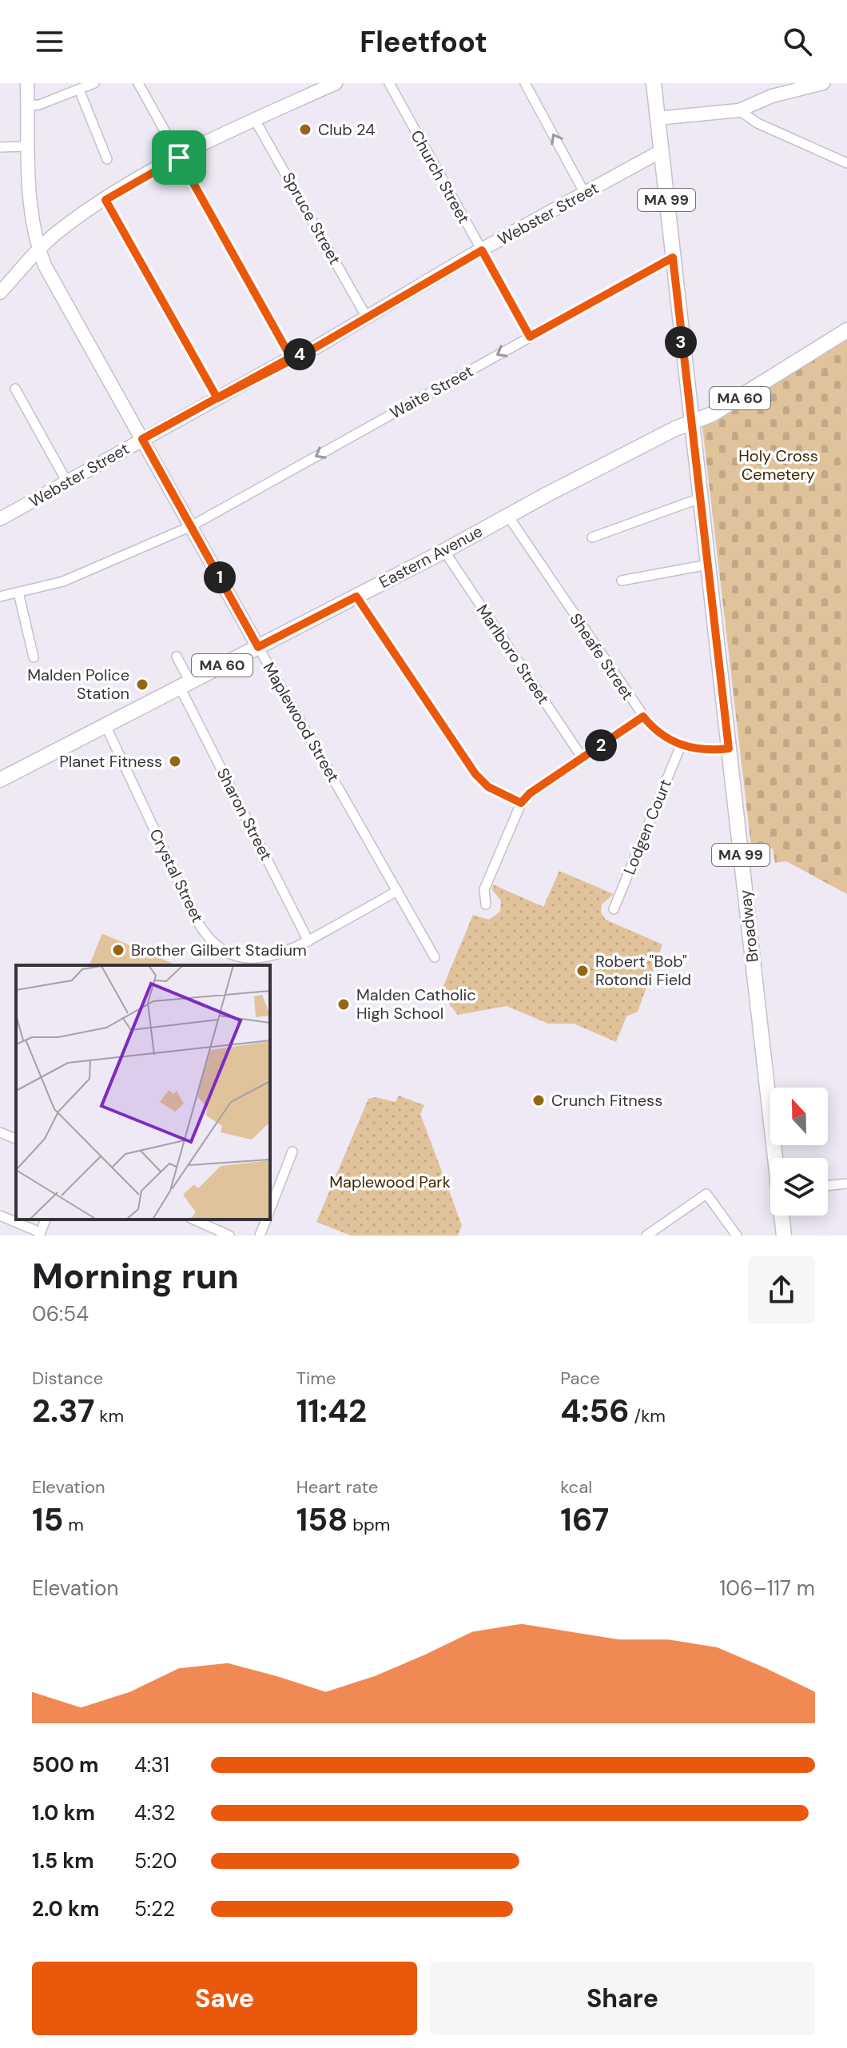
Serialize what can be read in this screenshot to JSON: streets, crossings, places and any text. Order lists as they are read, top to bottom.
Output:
{
  "streets": {
    "main road": [
      "MA 99",
      "Webster Street",
      "MA 60",
      "Eastern Avenue",
      "Maplewood Street",
      "Broadway"
    ],
    "street": [
      "Church Street",
      "Spruce Street",
      "Waite Street",
      "Marlboro Street",
      "Sheafe Street",
      "Sharon Street",
      "Lodgen Court",
      "Crystal Street"
    ]
  },
  "crossings": [
    ["Church Street", "Webster Street"],
    ["Church Street", "Waite Street"],
    ["Webster Street", "Spruce Street"],
    ["Webster Street", "Maplewood Street"],
    ["Webster Street", "Broadway"],
    ["Waite Street", "Maplewood Street"],
    ["Waite Street", "Broadway"],
    ["Eastern Avenue", "Marlboro Street"],
    ["Eastern Avenue", "Sheafe Street"],
    ["Eastern Avenue", "Maplewood Street"],
    ["Eastern Avenue", "Sharon Street"],
    ["Eastern Avenue", "Crystal Street"],
    ["Eastern Avenue", "Broadway"],
    ["Sheafe Street", "Lodgen Court"],
    ["Sheafe Street", "Broadway"],
    ["Maplewood Street", "Crystal Street"],
    ["Sharon Street", "Crystal Street"]
  ],
  "one_way": ["Waite Street"],
  "parks": ["Holy Cross Cemetery", "Maplewood Park"],
  "places": [
    "Club 24",
    "Malden Police Station",
    "Planet Fitness",
    "Brother Gilbert Stadium",
    "Robert \"Bob\" Rotondi Field",
    "Malden Catholic High School",
    "Crunch Fitness"
  ],
  "north": "top",
  "page": {
    "header": "Fleetfoot",
    "pins": [
      "3",
      "4",
      "1",
      "2"
    ],
    "heading": ["Morning run", "06:54"],
    "stats": [
      ["Distance", "2.37 km"],
      ["Time", "11:42"],
      ["Pace", "4:56 /km"],
      ["Elevation", "15 m"],
      ["Heart rate", "158 bpm"],
      ["kcal", "167"]
    ],
    "chart": ["Elevation", "106–117 m"],
    "list": [
      {
        "name": "500 m",
        "note": "4:31"
      },
      {
        "name": "1.0 km",
        "note": "4:32"
      },
      {
        "name": "1.5 km",
        "note": "5:20"
      },
      {
        "name": "2.0 km",
        "note": "5:22"
      }
    ],
    "buttons": ["Save", "Share"]
  }
}
